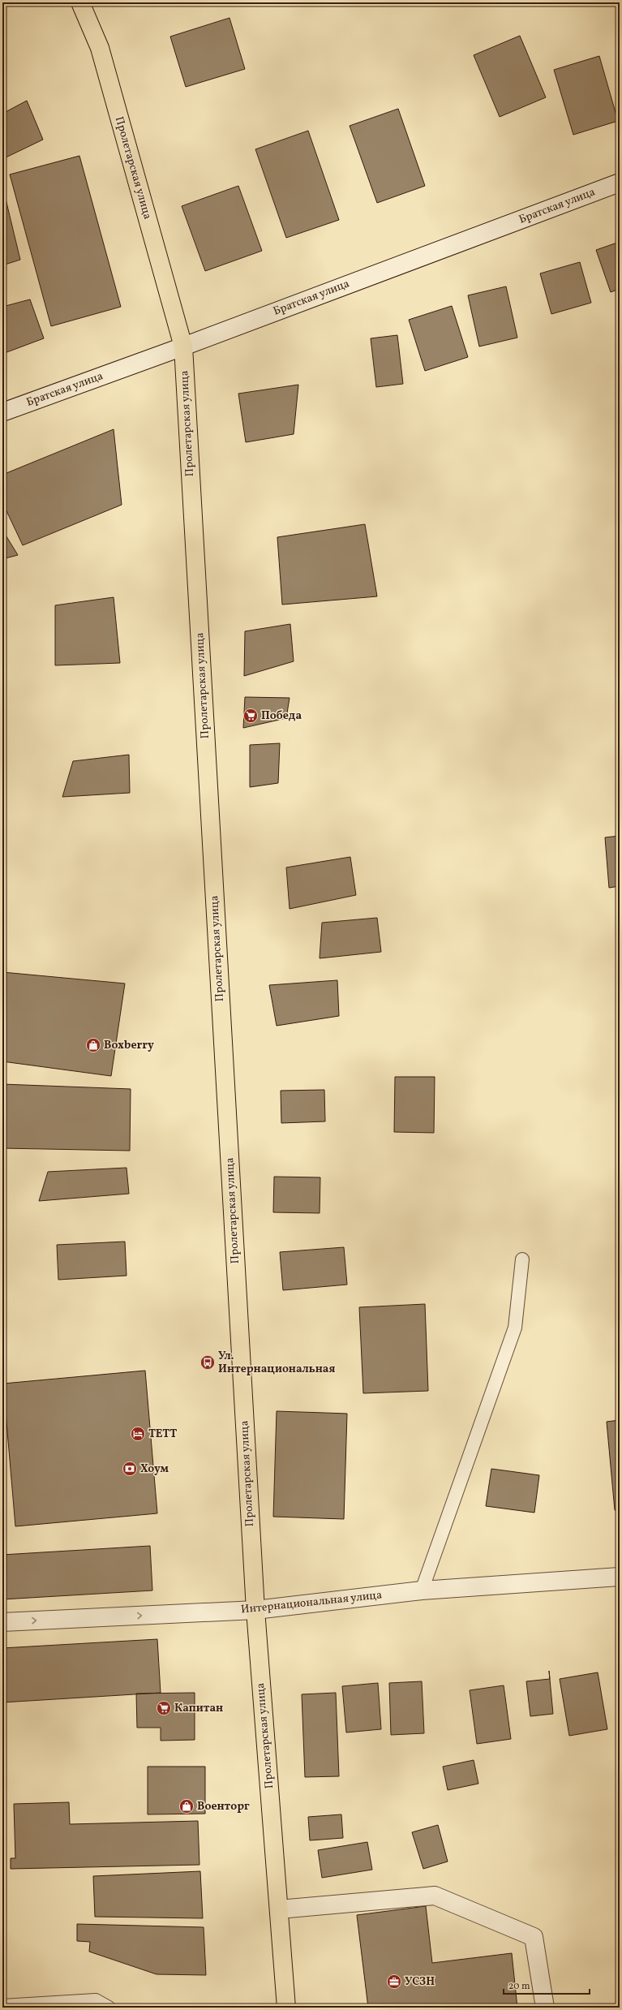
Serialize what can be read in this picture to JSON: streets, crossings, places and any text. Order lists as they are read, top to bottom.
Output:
{
  "streets": {
    "main road": ["Пролетарская улица"],
    "street": ["Братская улица", "Интернациональная улица"]
  },
  "crossings": [
    ["Пролетарская улица", "Братская улица"],
    ["Пролетарская улица", "Интернациональная улица"]
  ],
  "one_way": ["Интернациональная улица"],
  "places": {
    "supermarket": ["Победа", "Капитан"],
    "shop": ["Boxberry", "Военторг"],
    "bus stop": ["Ул. Интернациональная"],
    "hotel": ["ТЕТТ"],
    "bank": ["Хоум"],
    "office": ["УСЗН"]
  },
  "scale_bar": "20 m"
}
